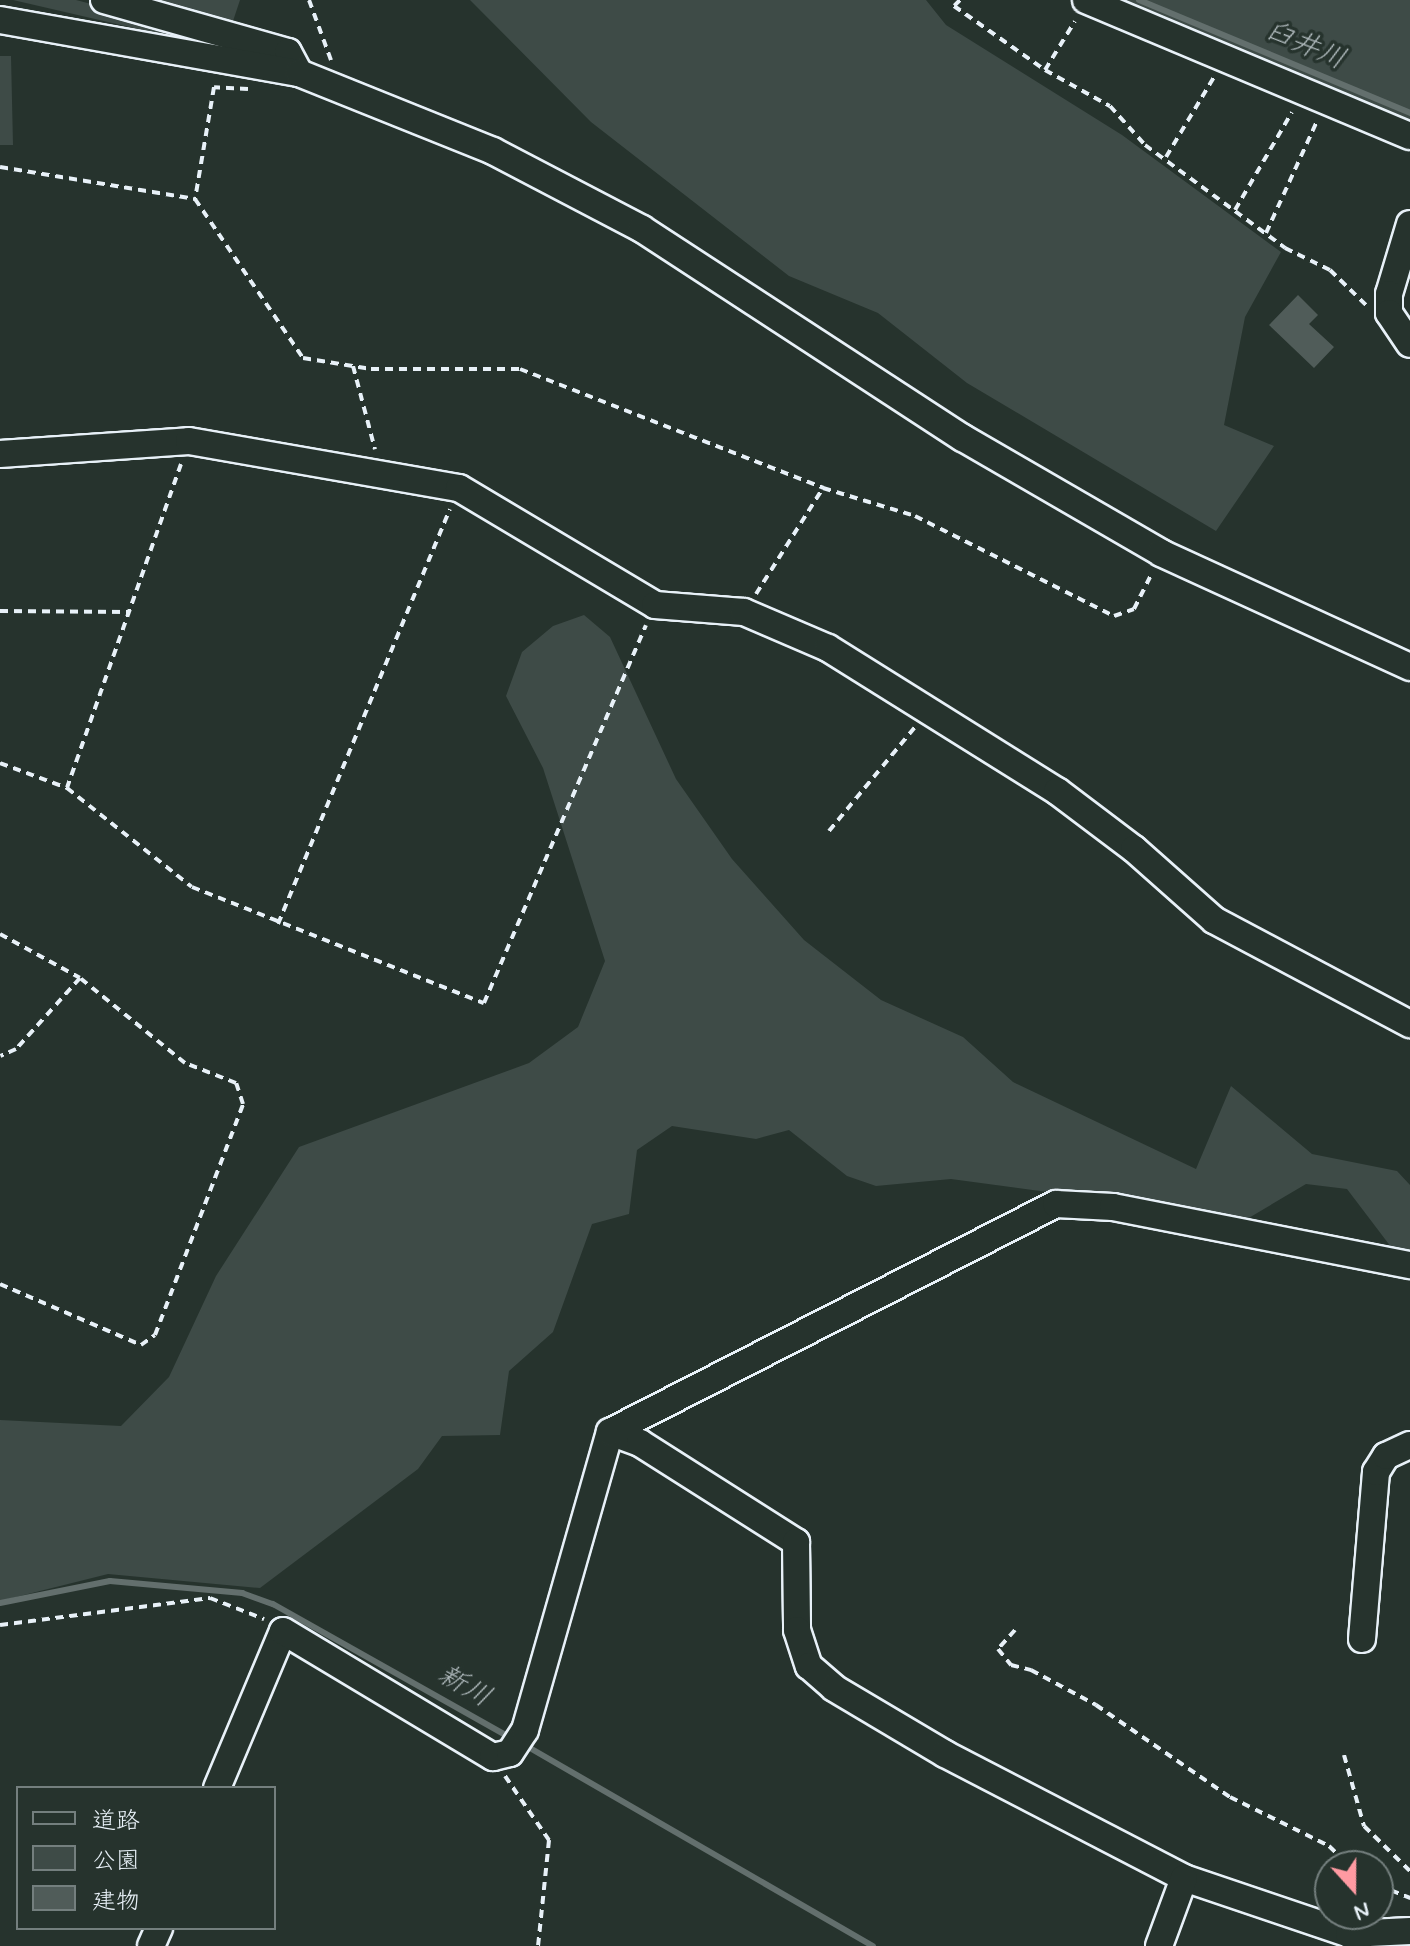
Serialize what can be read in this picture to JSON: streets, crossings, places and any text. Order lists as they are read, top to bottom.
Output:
{
  "water": ["臼井川", "新川"],
  "legend": ["道路", "公園", "建物"],
  "north": "bottom"
}
